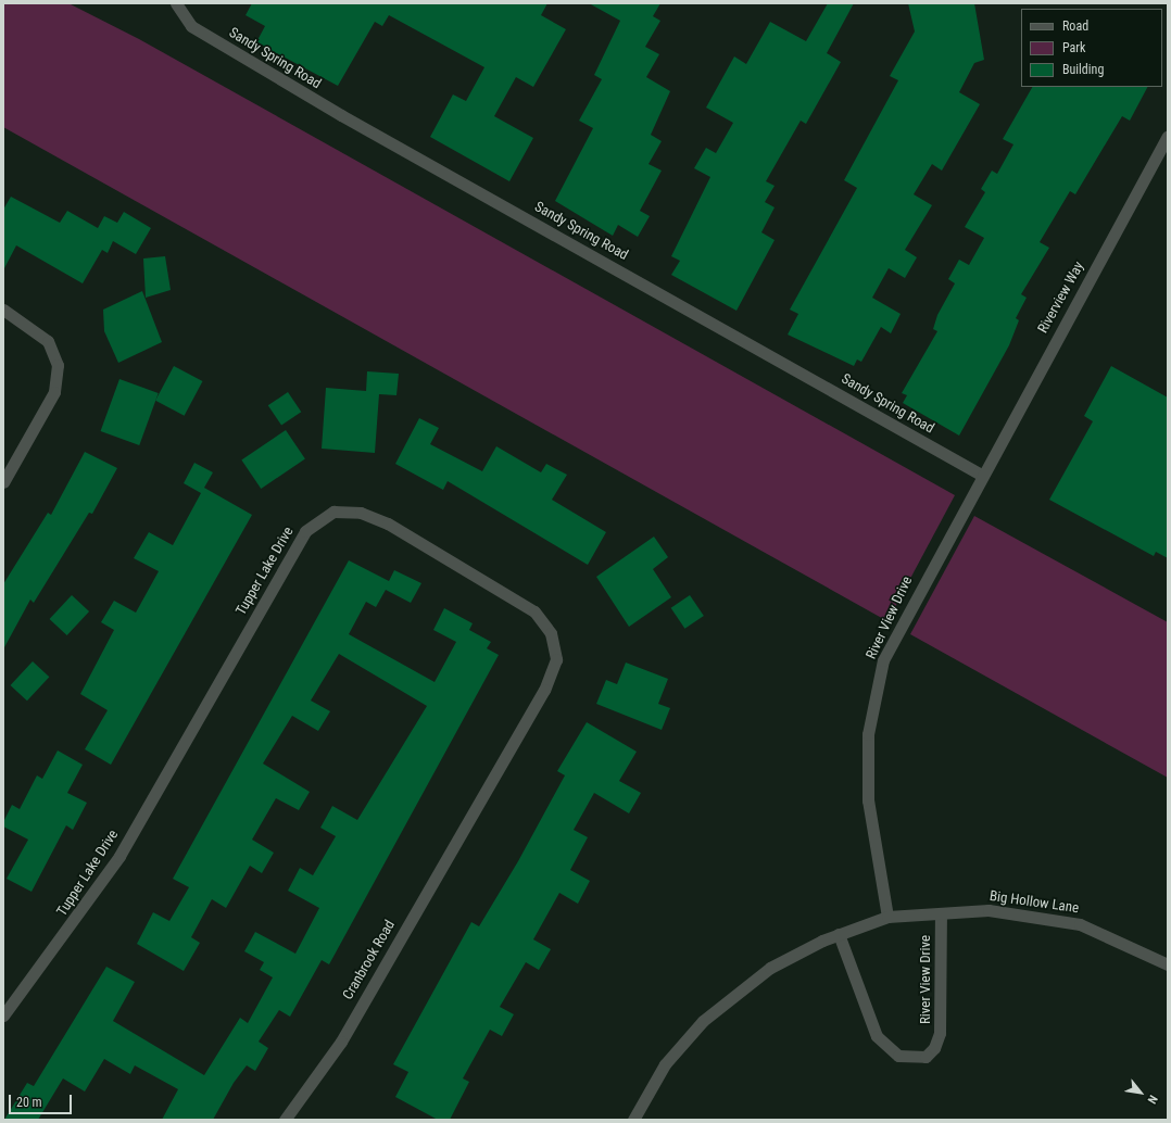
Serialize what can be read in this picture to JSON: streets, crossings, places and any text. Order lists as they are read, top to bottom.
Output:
{
  "streets": {
    "street": [
      "Sandy Spring Road",
      "Riverview Way",
      "Tupper Lake Drive",
      "River View Drive",
      "Big Hollow Lane",
      "Cranbrook Road"
    ]
  },
  "crossings": [
    ["Sandy Spring Road", "Riverview Way"],
    ["Sandy Spring Road", "River View Drive"],
    ["Riverview Way", "River View Drive"],
    ["Tupper Lake Drive", "Cranbrook Road"],
    ["River View Drive", "Big Hollow Lane"]
  ],
  "legend": ["Road", "Park", "Building"],
  "scale_bar": "20 m",
  "north": "bottom right"
}
